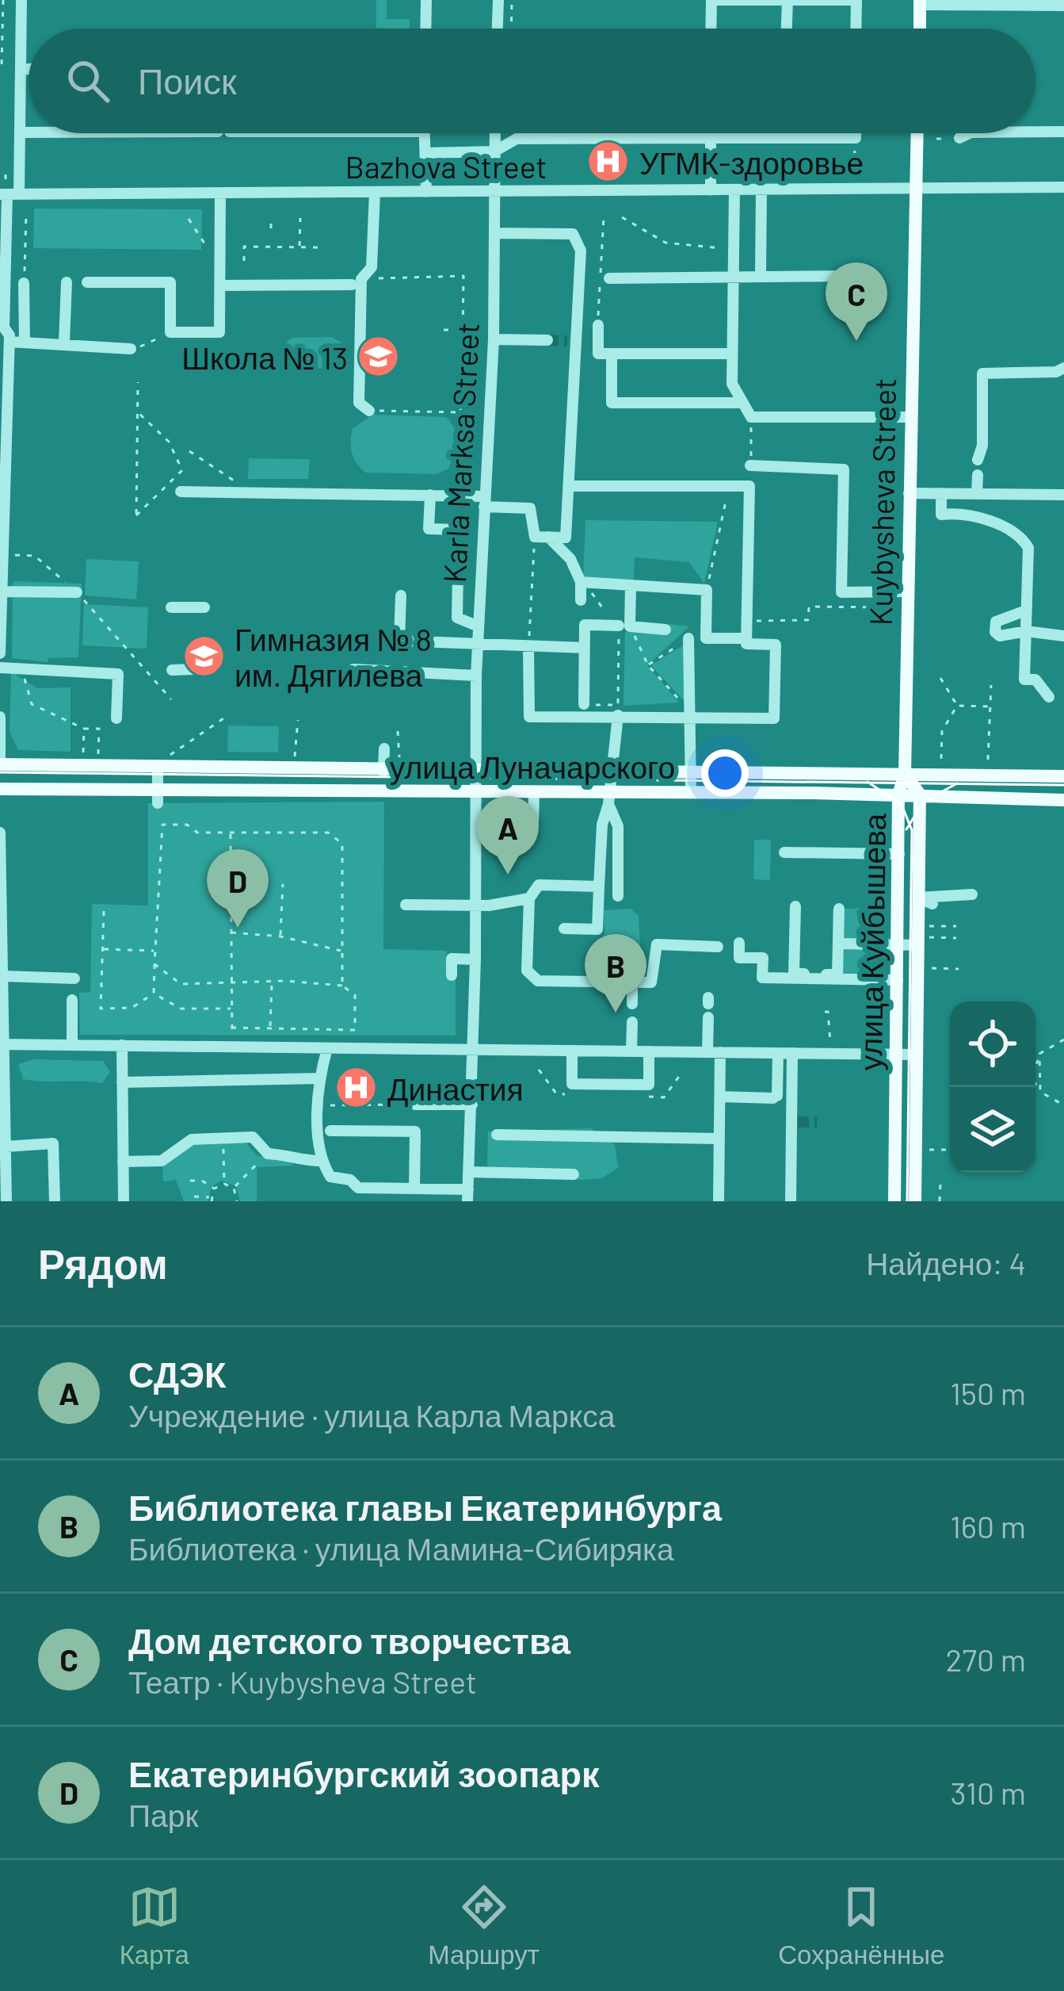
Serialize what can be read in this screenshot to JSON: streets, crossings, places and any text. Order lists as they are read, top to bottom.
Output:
{
  "streets": {
    "main road": ["Kuybysheva Street", "улица Луначарского", "улица Куйбышева"],
    "street": ["Bazhova Street", "Karla Marksa Street"]
  },
  "crossings": [
    ["Bazhova Street", "Karla Marksa Street"],
    ["Bazhova Street", "Kuybysheva Street"],
    ["Karla Marksa Street", "улица Луначарского"],
    ["Kuybysheva Street", "улица Луначарского"],
    ["Kuybysheva Street", "улица Куйбышева"],
    ["улица Луначарского", "улица Куйбышева"]
  ],
  "places": {
    "hospital": ["УГМК-здоровье", "Династия"],
    "school or university": ["Школа № 13", "Гимназия № 8 им. Дягилева"]
  },
  "page": {
    "search": "Поиск",
    "pins": [
      "C",
      "A",
      "D",
      "B"
    ],
    "heading": ["Рядом", "Найдено: 4"],
    "list": [
      {
        "mark": "A",
        "name": "СДЭК",
        "note": "Учреждение · улица Карла Маркса",
        "value": "150 m"
      },
      {
        "mark": "B",
        "name": "Библиотека главы Екатеринбурга",
        "note": "Библиотека · улица Мамина-Сибиряка",
        "value": "160 m"
      },
      {
        "mark": "C",
        "name": "Дом детского творчества",
        "note": "Театр · Kuybysheva Street",
        "value": "270 m"
      },
      {
        "mark": "D",
        "name": "Екатеринбургский зоопарк",
        "note": "Парк",
        "value": "310 m"
      }
    ],
    "nav": ["Карта", "Маршрут", "Сохранённые"]
  }
}
